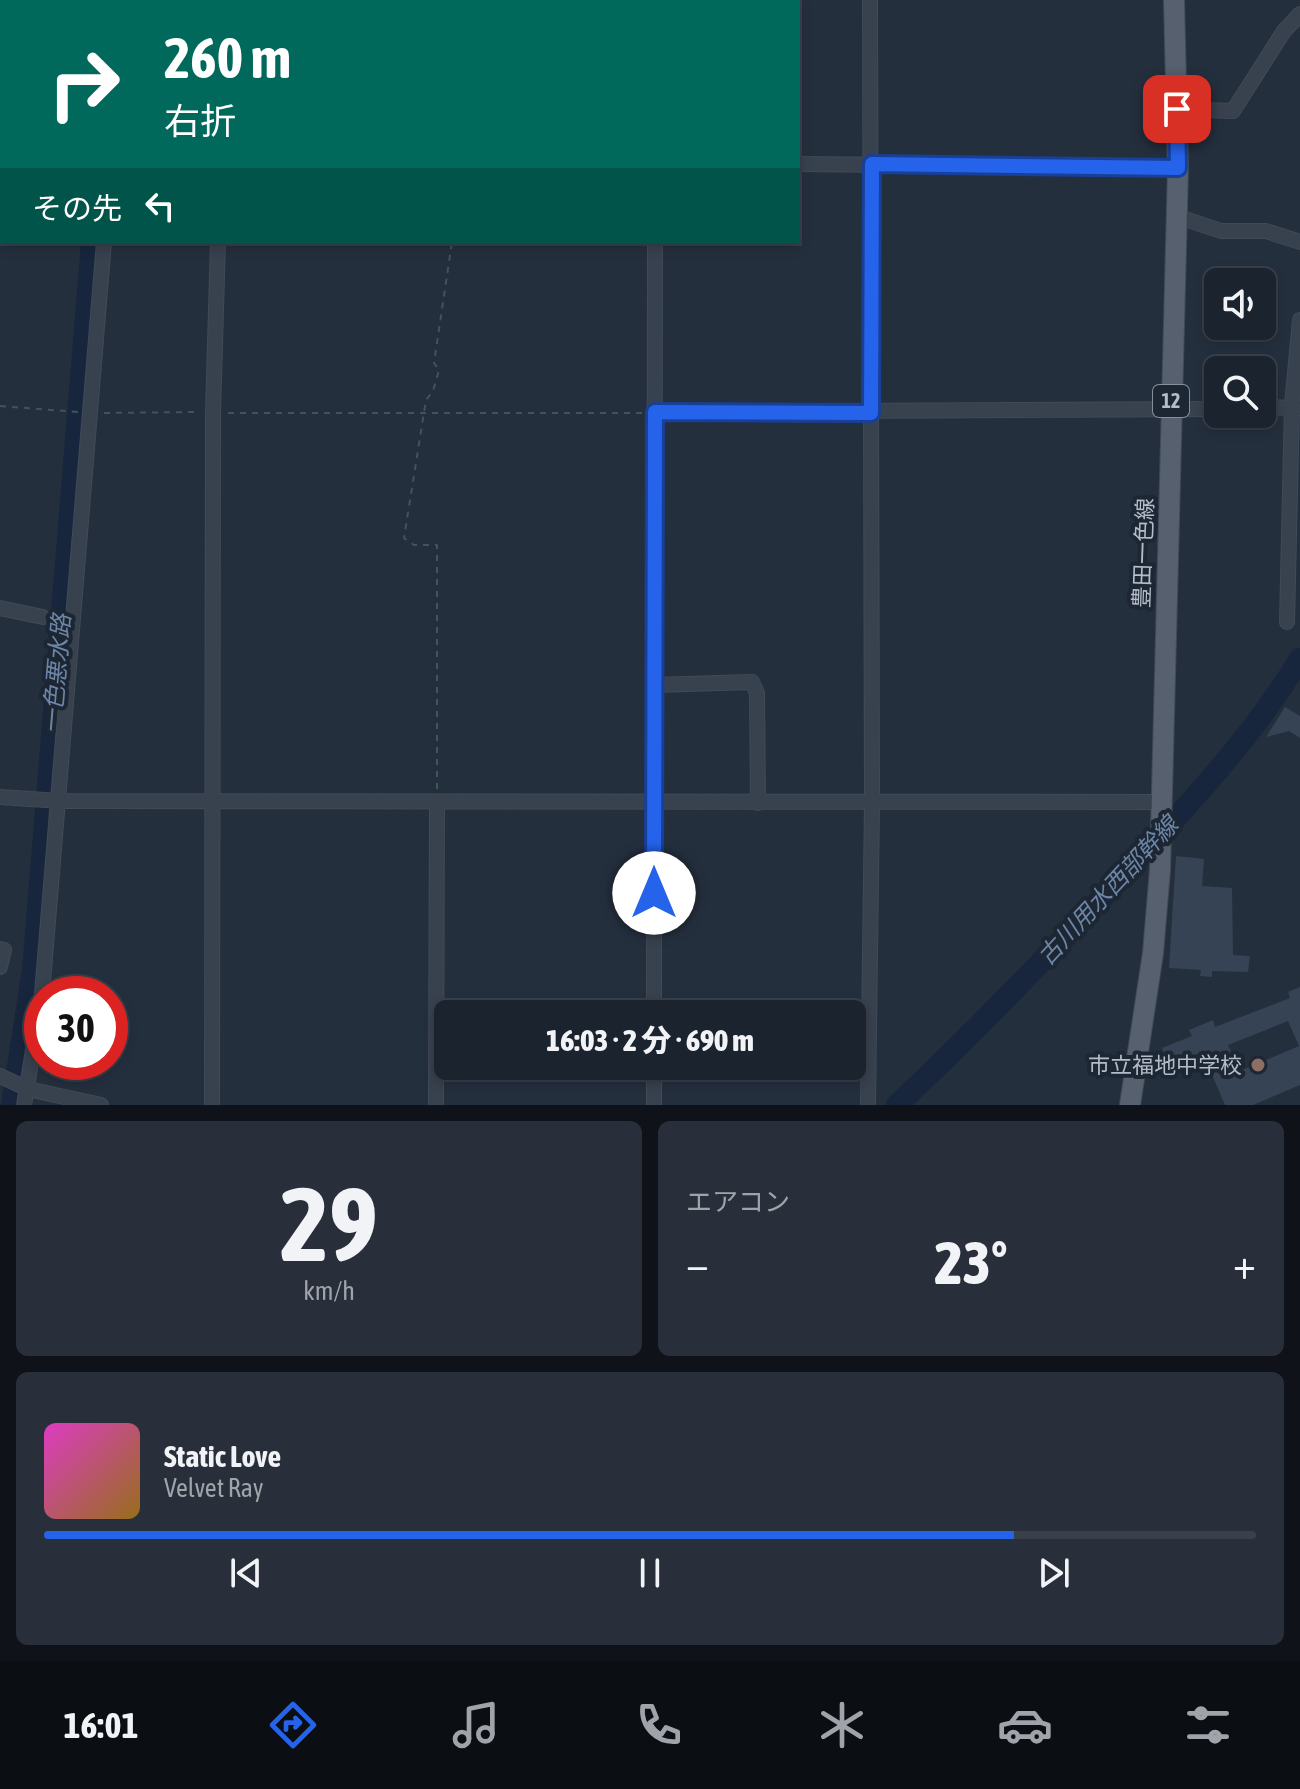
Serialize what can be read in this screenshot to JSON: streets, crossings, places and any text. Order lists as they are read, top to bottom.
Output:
{
  "streets": {
    "main road": ["12", "豊田一色線"]
  },
  "water": ["一色悪水路", "古川用水西部幹線"],
  "places": ["市立福地中学校"],
  "page": {
    "turn": ["260 m", "右折"],
    "then": "その先",
    "limit": "30",
    "trip": "16:03 · 2 分 · 690 m",
    "tile": [
      ["29", "km/h"],
      "エアコン"
    ],
    "heat": ["−", "23°", "+"],
    "song": ["Static Love", "Velvet Ray"],
    "tabs": "16:01"
  }
}
